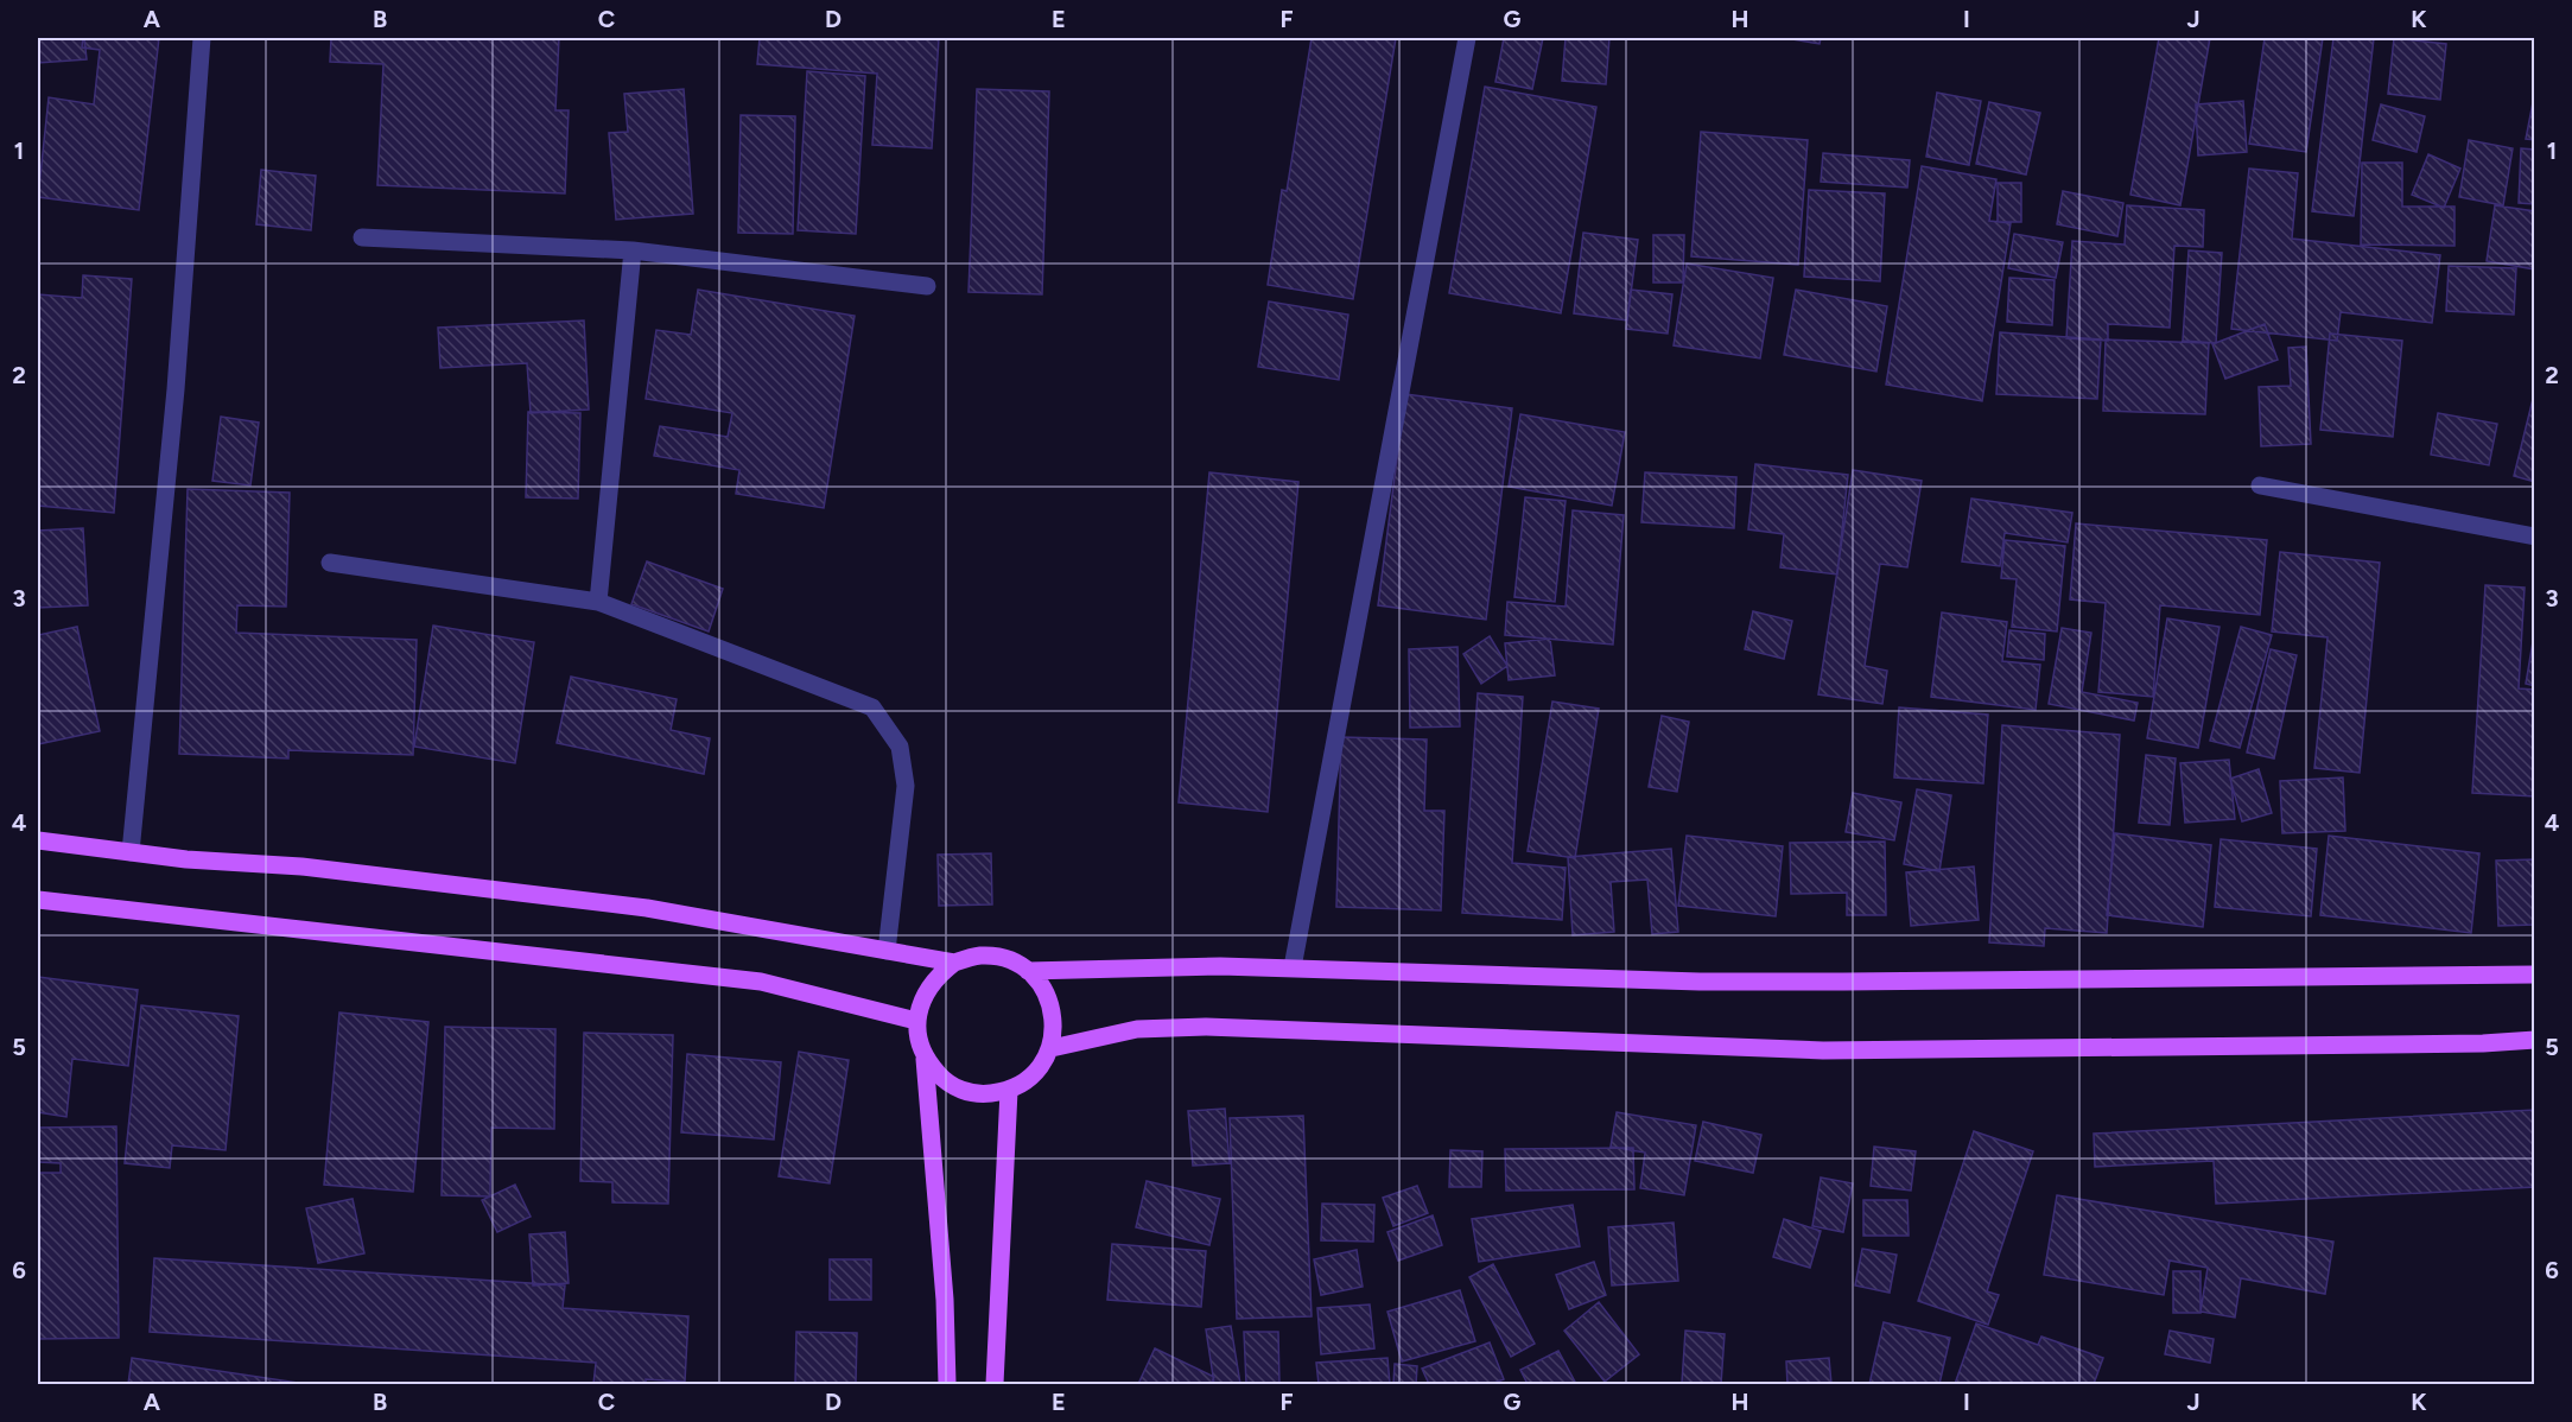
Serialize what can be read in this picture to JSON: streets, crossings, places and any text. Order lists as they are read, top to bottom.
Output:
{
  "grid": {
    "columns": [
      "A",
      "B",
      "C",
      "D",
      "E",
      "F",
      "G",
      "H",
      "I",
      "J",
      "K"
    ],
    "rows": [
      "1",
      "2",
      "3",
      "4",
      "5",
      "6"
    ]
  }
}
